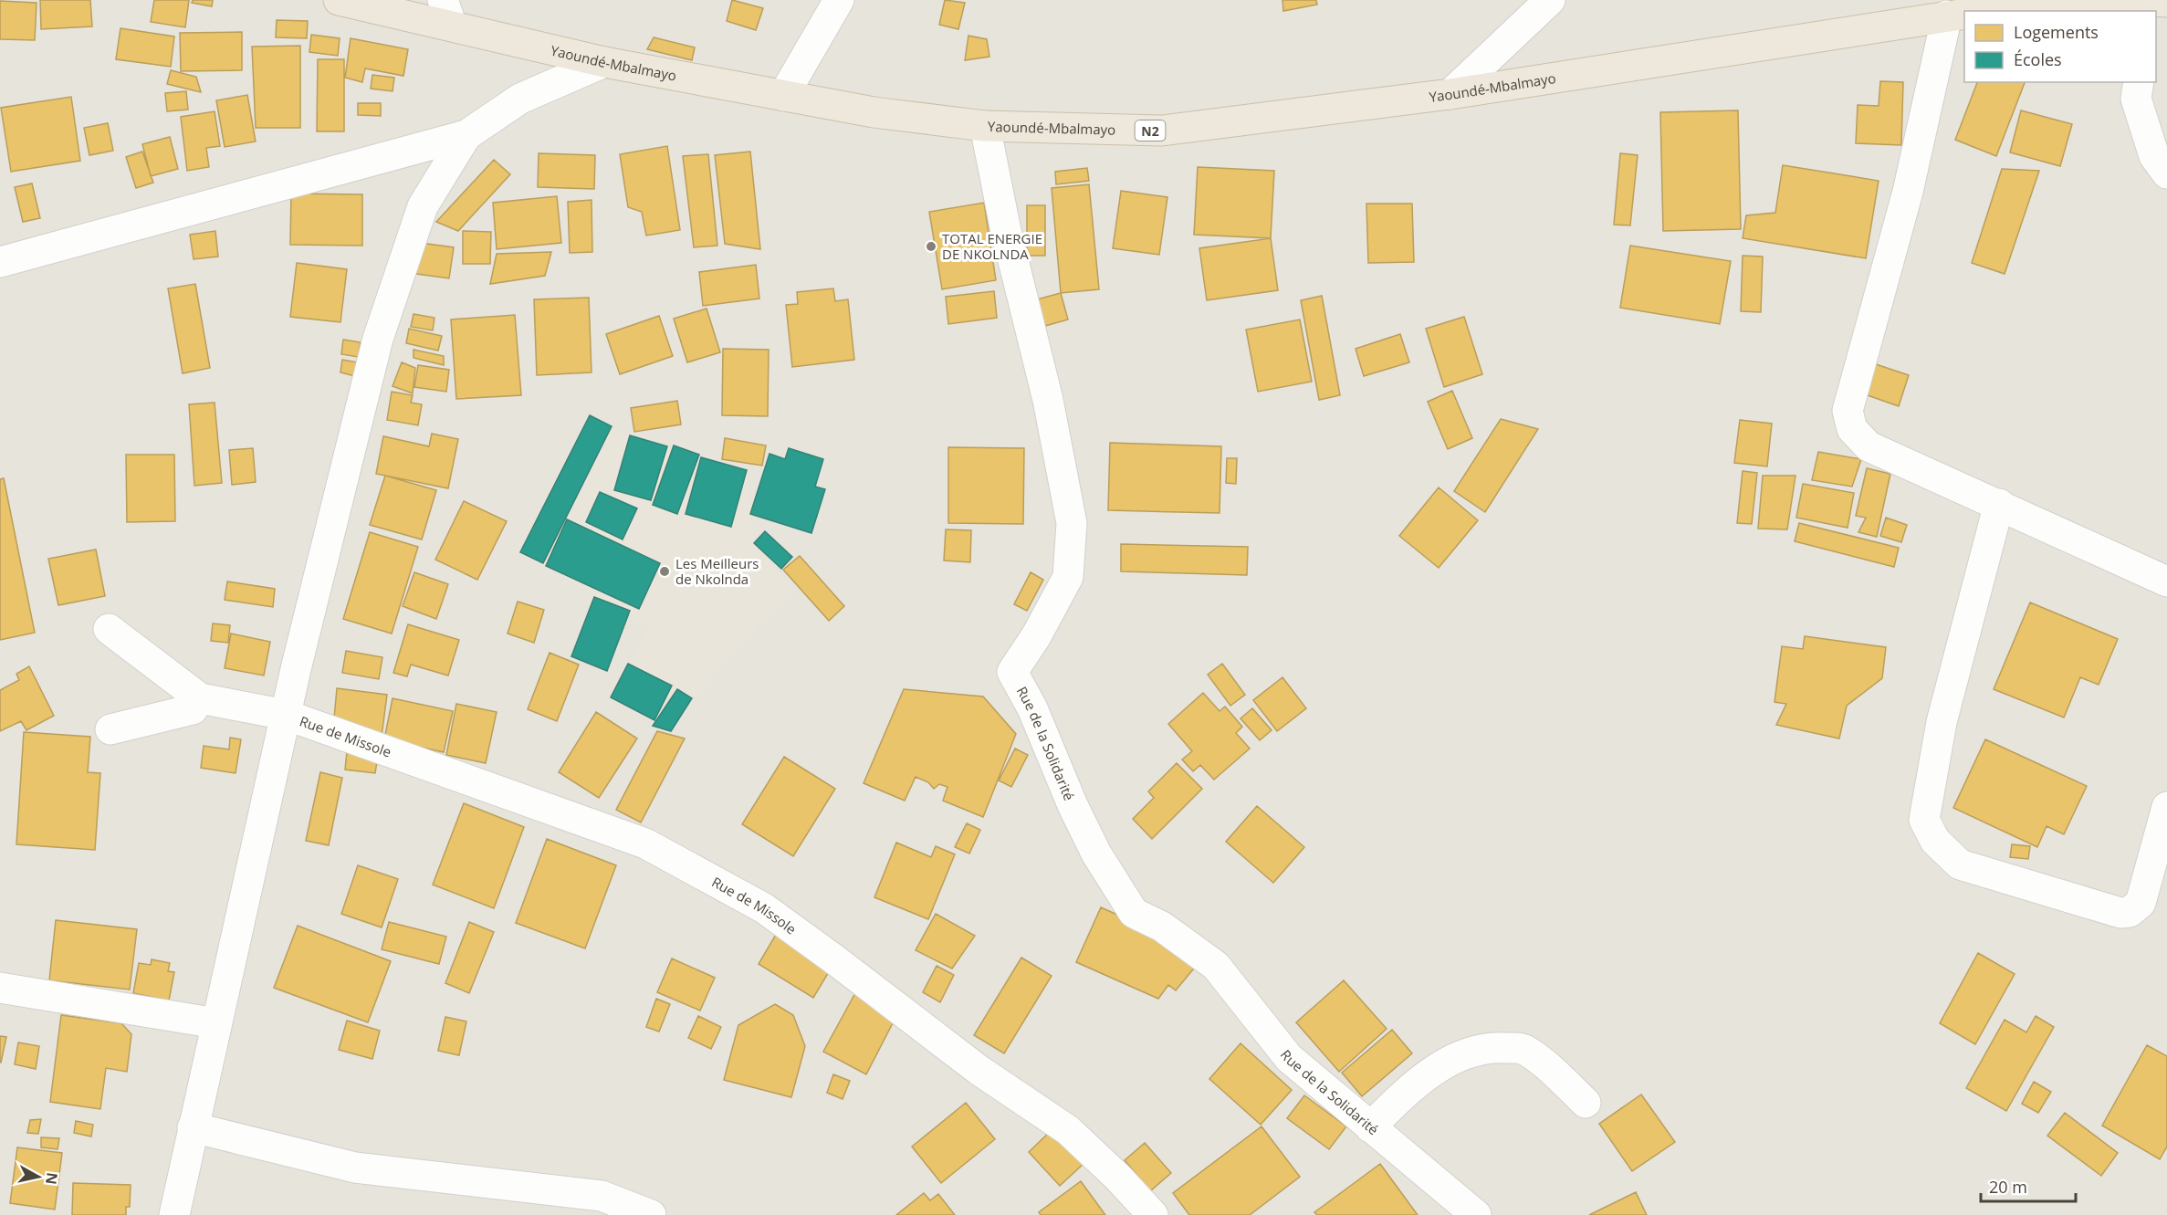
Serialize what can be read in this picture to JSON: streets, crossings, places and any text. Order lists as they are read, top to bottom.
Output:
{
  "streets": {
    "highway": ["Yaoundé-Mbalmayo", "N2"],
    "street": ["Rue de Missole", "Rue de la Solidarité"]
  },
  "crossings": [
    ["Yaoundé-Mbalmayo", "Rue de la Solidarité"]
  ],
  "places": ["TOTAL ENERGIE DE NKOLNDA", "Les Meilleurs de Nkolnda"],
  "legend": ["Logements", "Écoles"],
  "scale_bar": "20 m",
  "north": "right"
}
